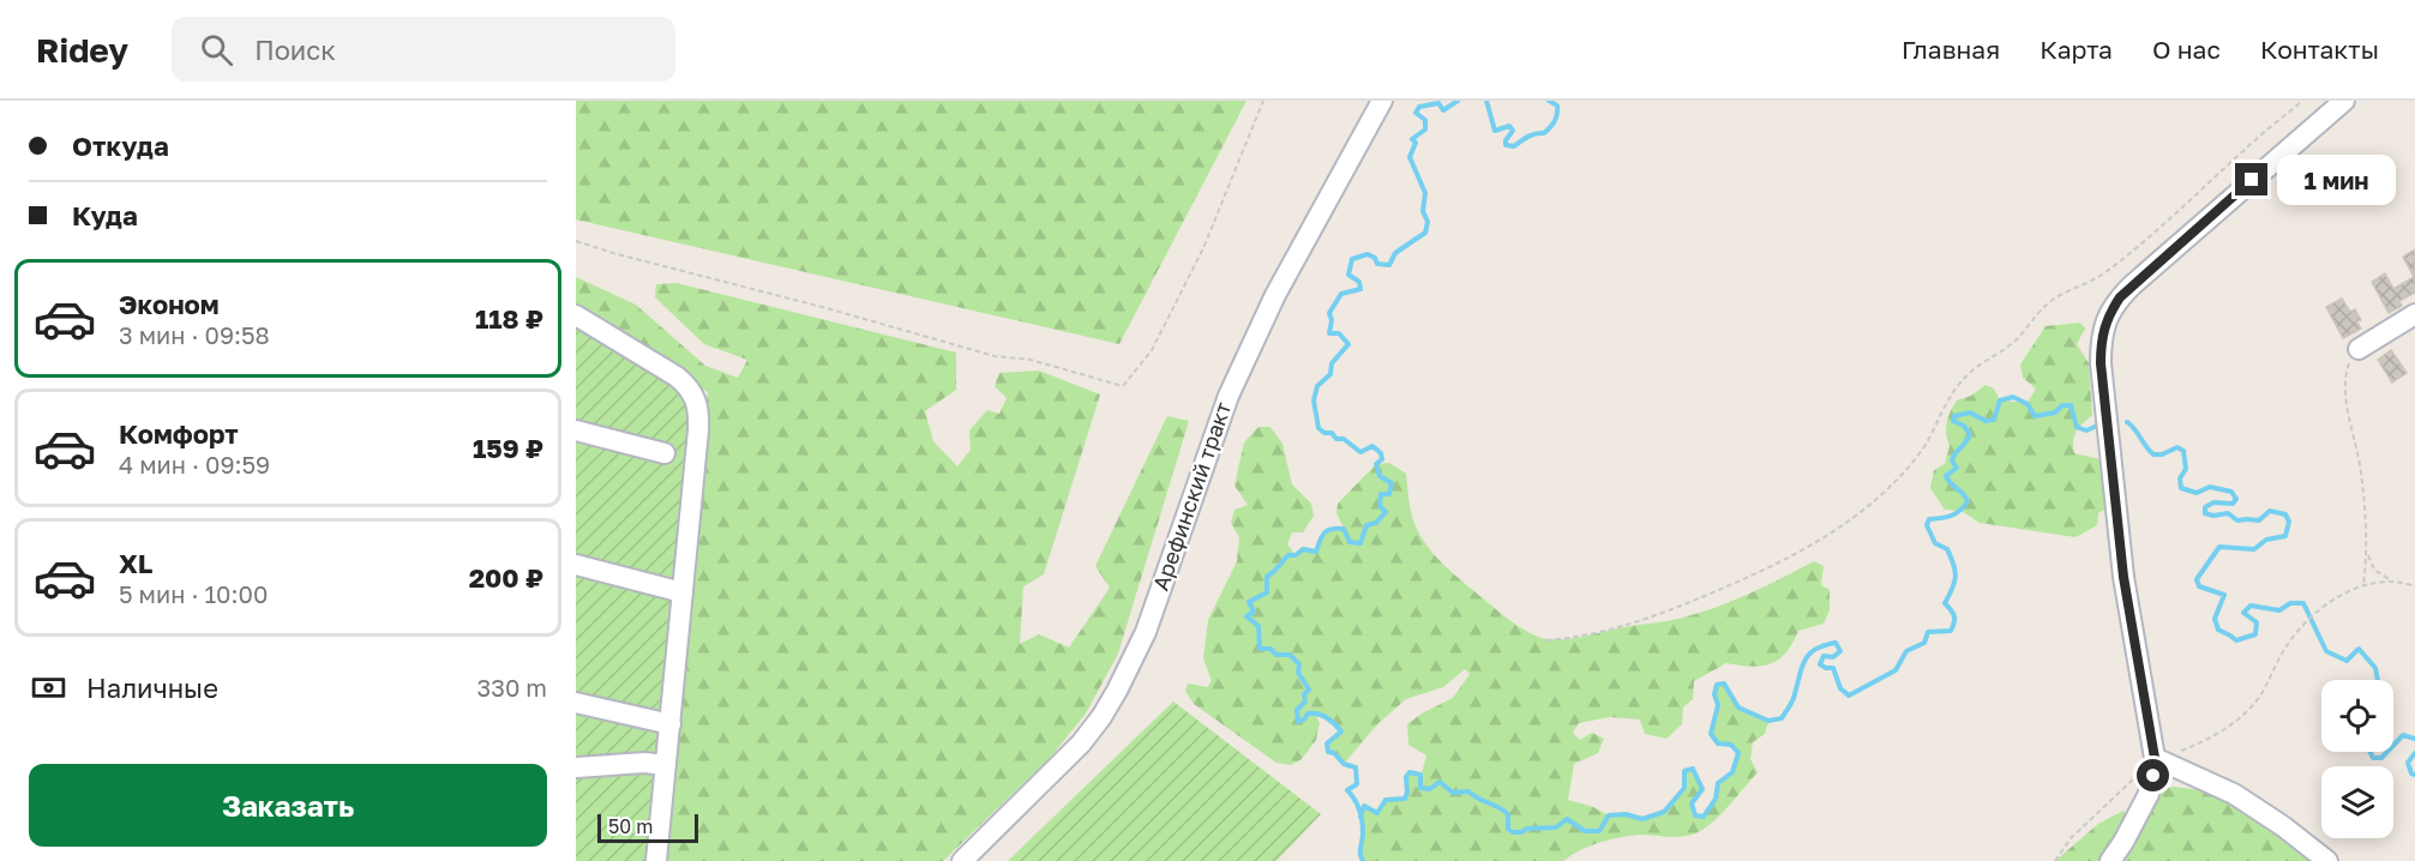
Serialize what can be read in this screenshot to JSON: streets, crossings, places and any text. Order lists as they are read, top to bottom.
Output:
{
  "streets": {
    "street": ["Арефинский тракт"]
  },
  "scale_bar": "50 m",
  "page": {
    "header": "Ridey",
    "search": "Поиск",
    "nav": [
      "Главная",
      "Карта",
      "О нас",
      "Контакты"
    ],
    "banner": ["Откуда", "Куда"],
    "bubble": "1 мин",
    "list": [
      {
        "name": "Эконом",
        "note": "3 мин · 09:58",
        "value": "118 ₽"
      },
      {
        "name": "Комфорт",
        "note": "4 мин · 09:59",
        "value": "159 ₽"
      },
      {
        "name": "XL",
        "note": "5 мин · 10:00",
        "value": "200 ₽"
      }
    ],
    "pay": ["Наличные", "330 m"],
    "buttons": "Заказать",
    "scale": "50 m"
  }
}
